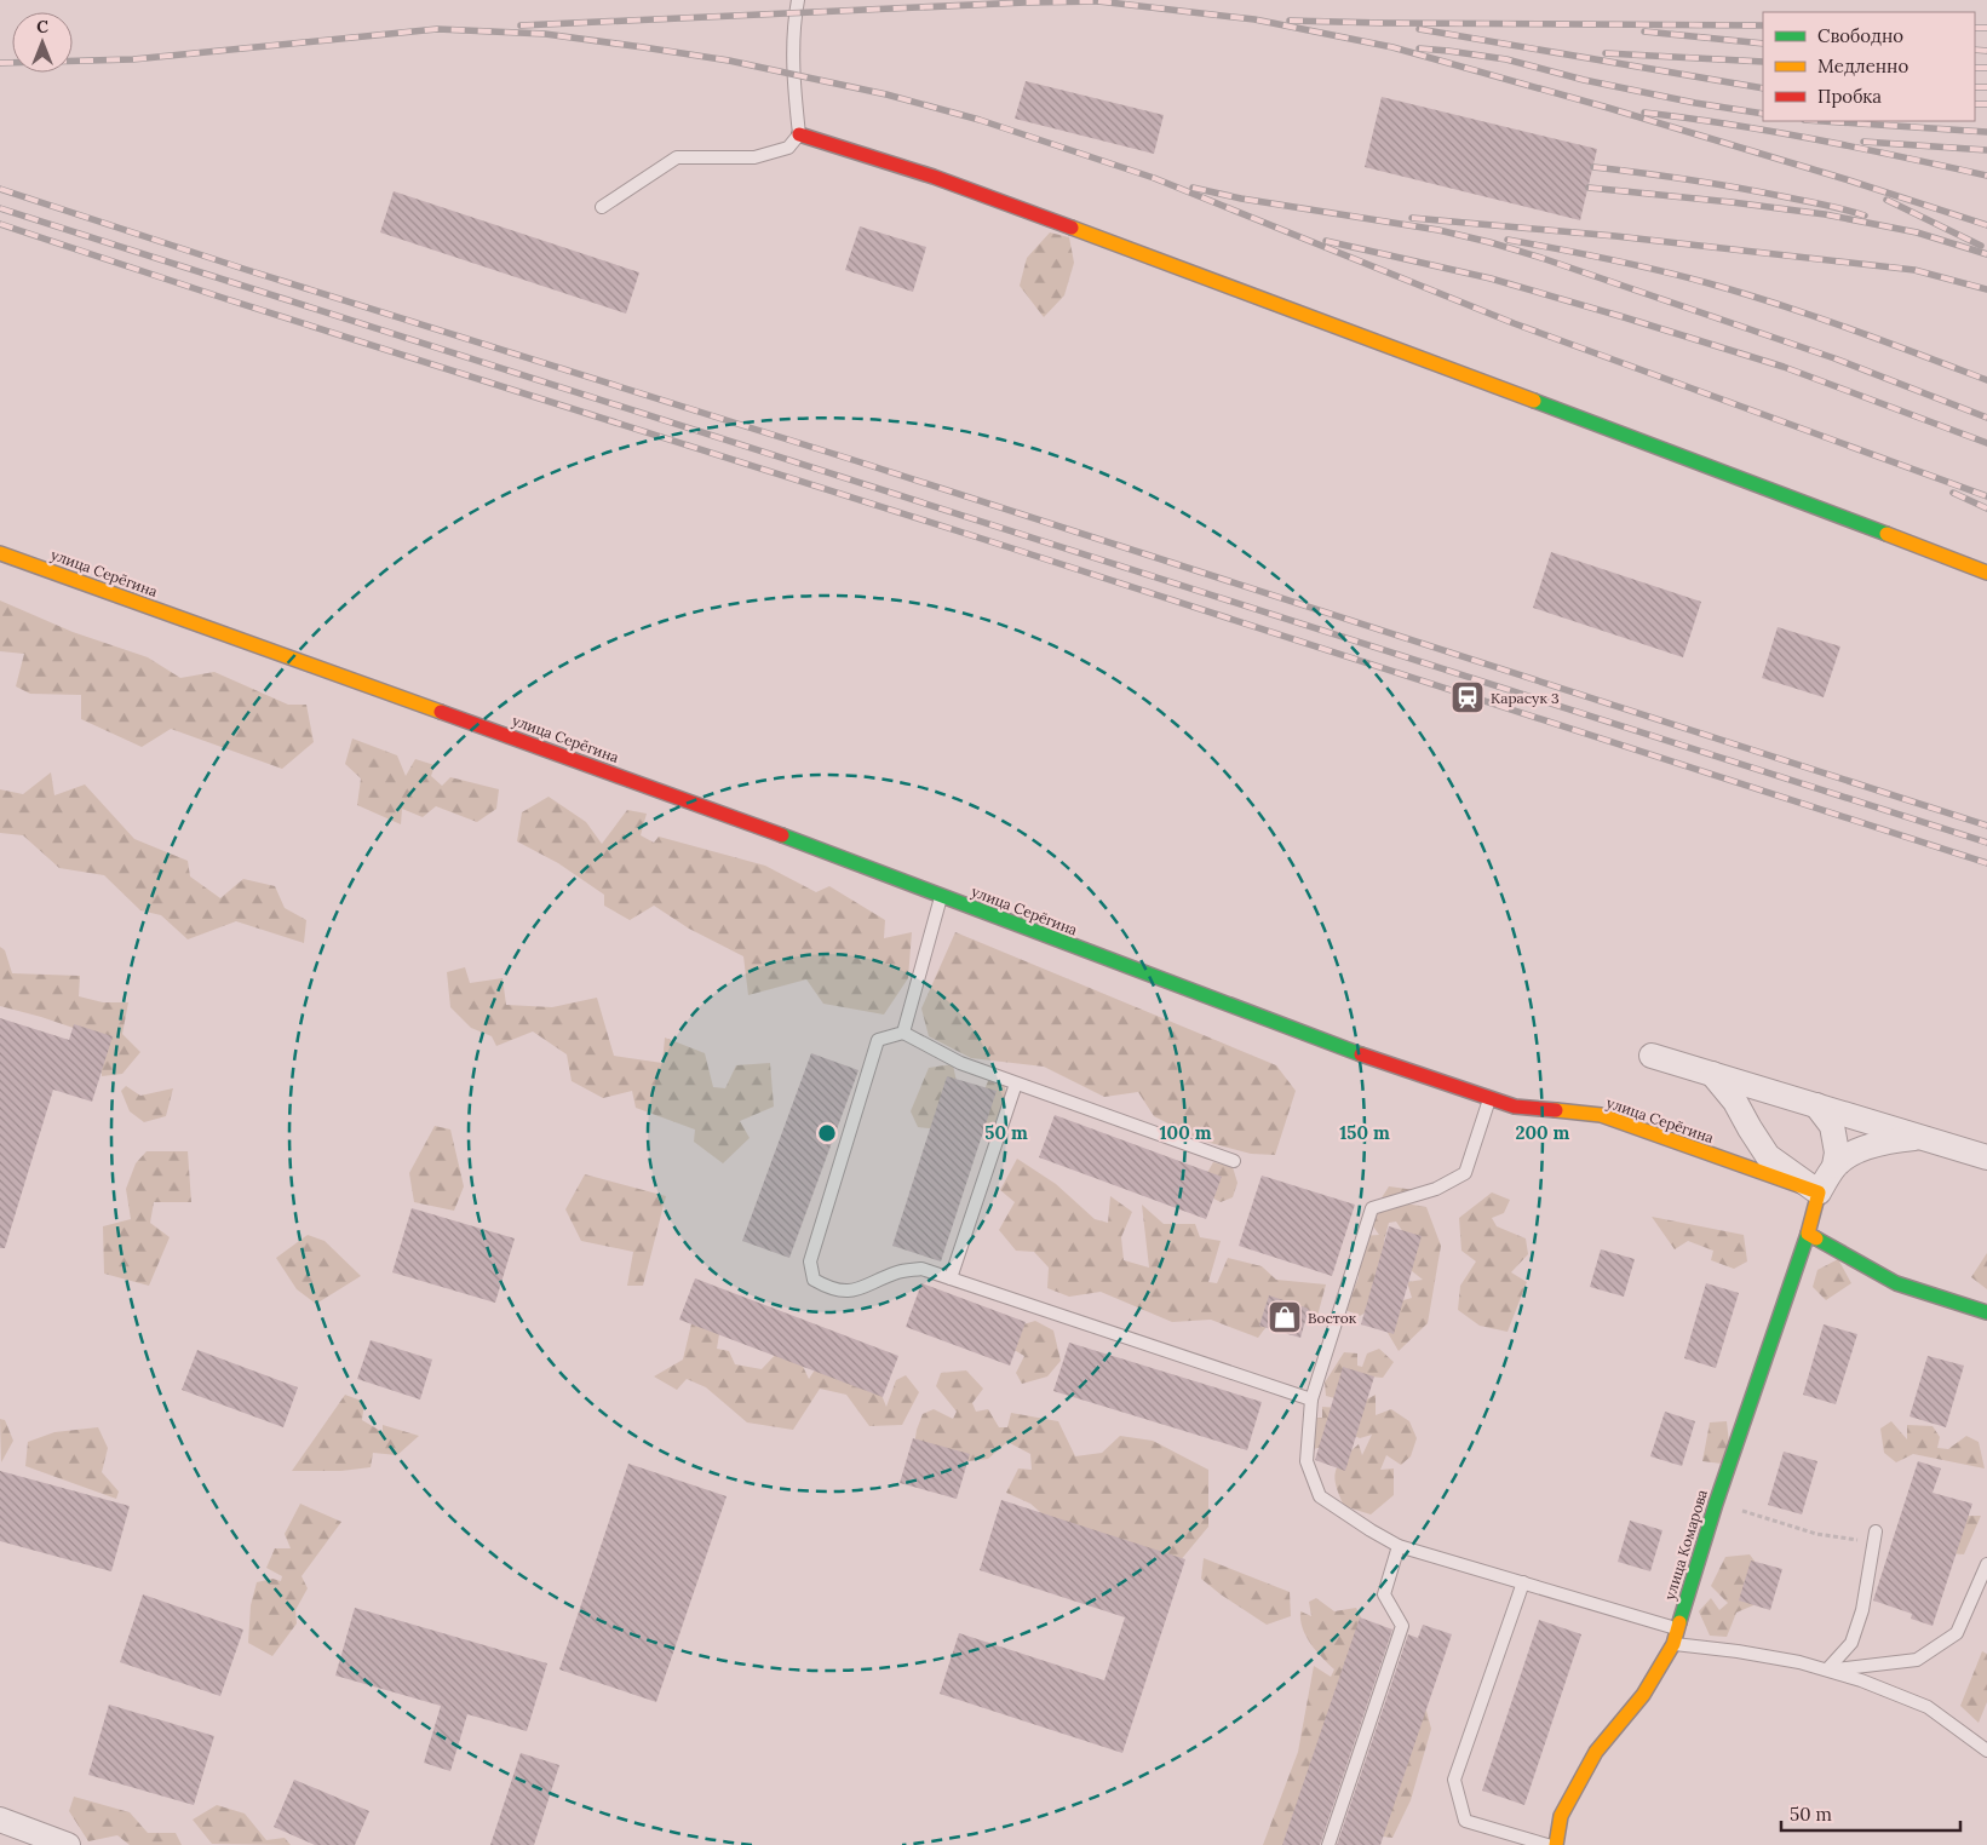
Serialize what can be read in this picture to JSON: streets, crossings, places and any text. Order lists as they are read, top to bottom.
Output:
{
  "streets": {
    "street": ["улица Серёгина", "улица Комарова"]
  },
  "places": {
    "station": ["Карасук 3"],
    "shop": ["Восток"]
  },
  "legend": ["Свободно", "Медленно", "Пробка"],
  "scale_bar": "50 m",
  "north": "top",
  "rings": [
    "50 m",
    "100 m",
    "150 m",
    "200 m"
  ]
}
